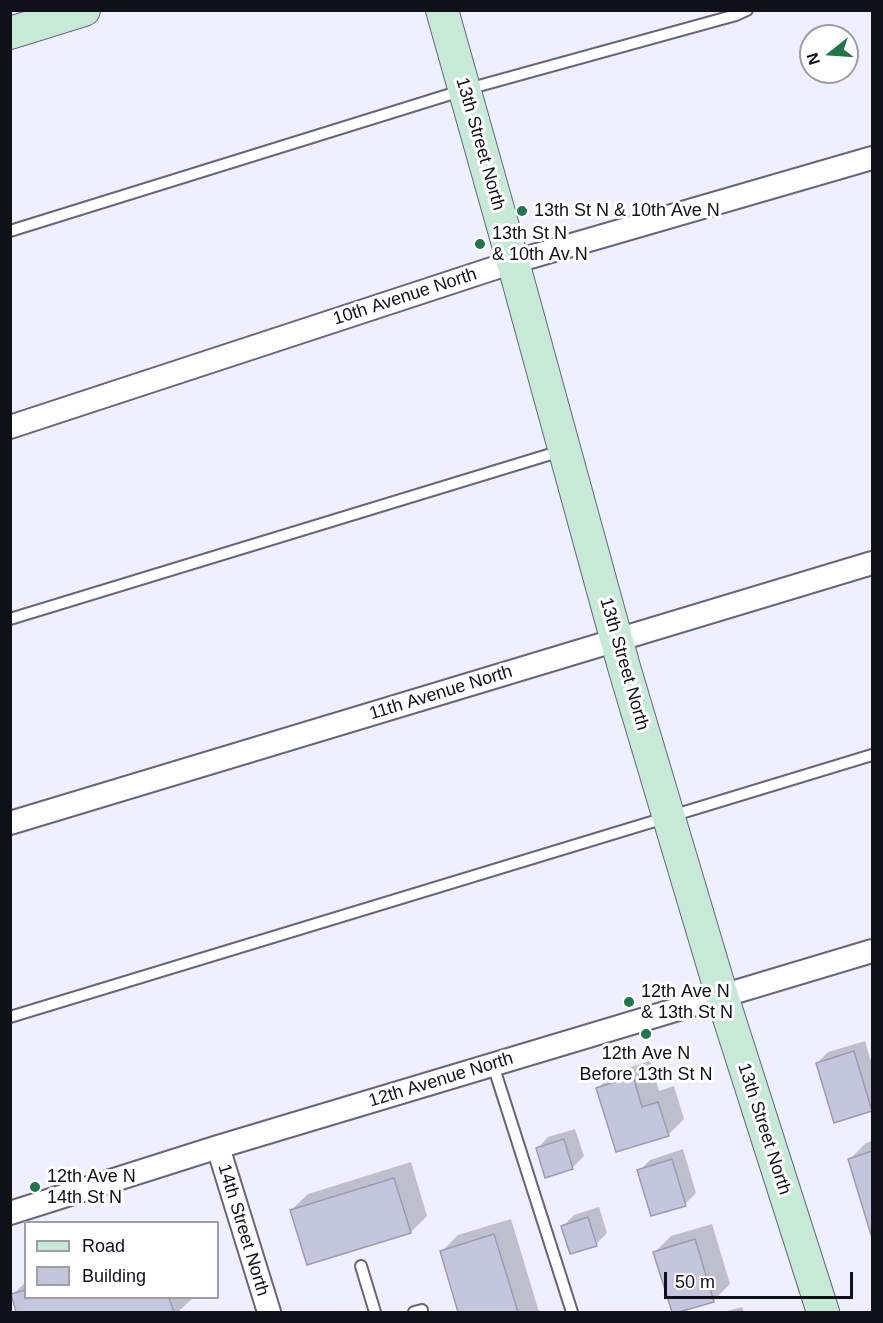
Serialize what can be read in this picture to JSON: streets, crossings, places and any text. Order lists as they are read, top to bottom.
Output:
{
  "streets": {
    "street": [
      "13th Street North",
      "10th Avenue North",
      "11th Avenue North",
      "12th Avenue North",
      "14th Street North"
    ]
  },
  "crossings": [
    ["13th Street North", "10th Avenue North"],
    ["13th Street North", "11th Avenue North"],
    ["13th Street North", "12th Avenue North"],
    ["12th Avenue North", "14th Street North"]
  ],
  "places": [
    "13th St N & 10th Ave N",
    "13th St N & 10th Av N",
    "12th Ave N & 13th St N",
    "12th Ave N Before 13th St N",
    "12th Ave N 14th St N"
  ],
  "legend": ["Road", "Building"],
  "scale_bar": "50 m",
  "north": "left"
}
